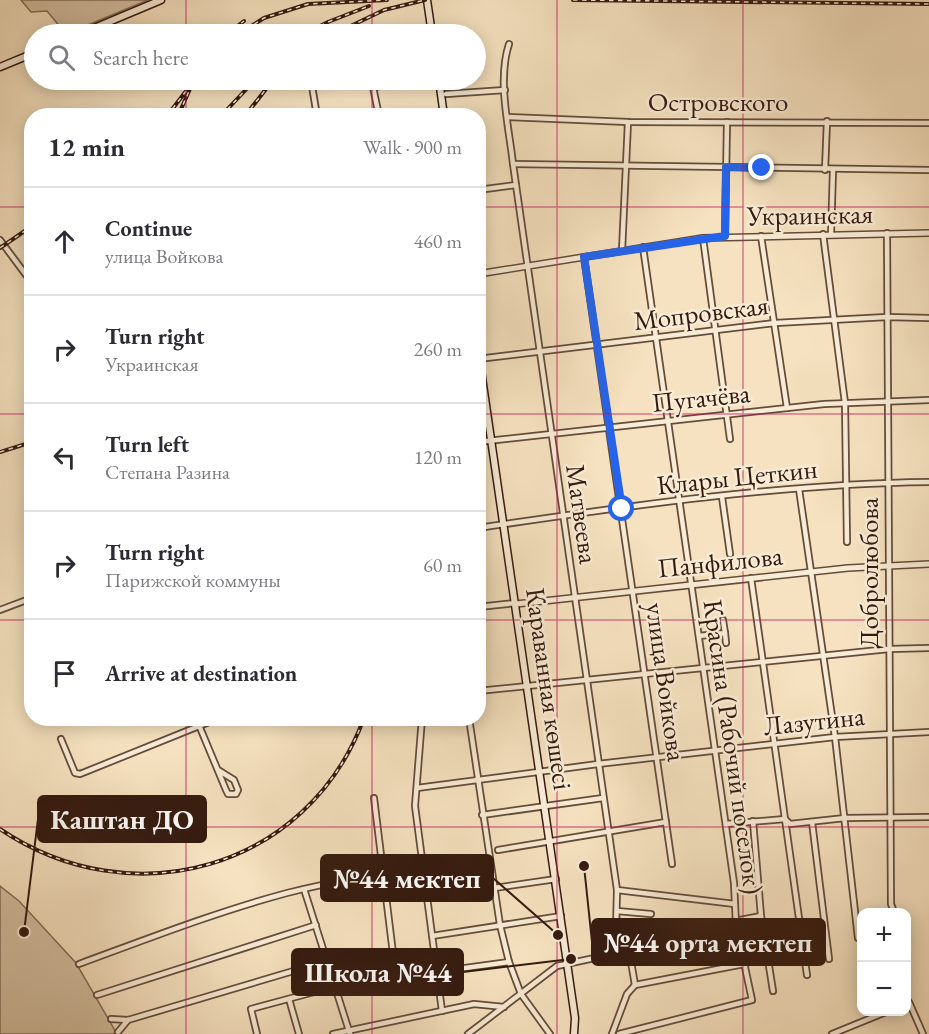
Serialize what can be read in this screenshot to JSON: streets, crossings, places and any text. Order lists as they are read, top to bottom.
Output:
{
  "streets": {
    "main road": ["Караванная көшесі"],
    "street": [
      "Островского",
      "Украинская",
      "Мопровская",
      "Пугачёва",
      "Клары Цеткин",
      "Матвеева",
      "Панфилова",
      "Добролюбова",
      "улица Войкова",
      "Лазутина",
      "Красина (Рабочий поселок)"
    ]
  },
  "crossings": [
    ["Островского", "Матвеева"],
    ["Украинская", "Матвеева"],
    ["Украинская", "Добролюбова"],
    ["Украинская", "улица Войкова"],
    ["Украинская", "Красина (Рабочий поселок)"],
    ["Мопровская", "Матвеева"],
    ["Мопровская", "Добролюбова"],
    ["Мопровская", "улица Войкова"],
    ["Мопровская", "Красина (Рабочий поселок)"],
    ["Пугачёва", "Матвеева"],
    ["Пугачёва", "Добролюбова"],
    ["Пугачёва", "улица Войкова"],
    ["Пугачёва", "Караванная көшесі"],
    ["Пугачёва", "Красина (Рабочий поселок)"],
    ["Клары Цеткин", "Матвеева"],
    ["Клары Цеткин", "Добролюбова"],
    ["Клары Цеткин", "улица Войкова"],
    ["Клары Цеткин", "Караванная көшесі"],
    ["Клары Цеткин", "Красина (Рабочий поселок)"],
    ["Матвеева", "Панфилова"],
    ["Матвеева", "Лазутина"],
    ["Панфилова", "Добролюбова"],
    ["Панфилова", "улица Войкова"],
    ["Панфилова", "Караванная көшесі"],
    ["Панфилова", "Красина (Рабочий поселок)"],
    ["Добролюбова", "Лазутина"],
    ["улица Войкова", "Лазутина"],
    ["Караванная көшесі", "Лазутина"],
    ["Лазутина", "Красина (Рабочий поселок)"]
  ],
  "places": [
    "№44 орта мектеп",
    "Каштан ДО",
    "№44 мектеп",
    "Школа №44"
  ],
  "page": {
    "search": "Search here",
    "heading": ["12 min", "Walk · 900 m"],
    "list": [
      ["Continue", "улица Войкова", "460 m"],
      ["Turn right", "Украинская", "260 m"],
      ["Turn left", "Степана Разина", "120 m"],
      ["Turn right", "Парижской коммуны", "60 m"],
      "Arrive at destination"
    ],
    "map_buttons": ["+", "−"]
  }
}
